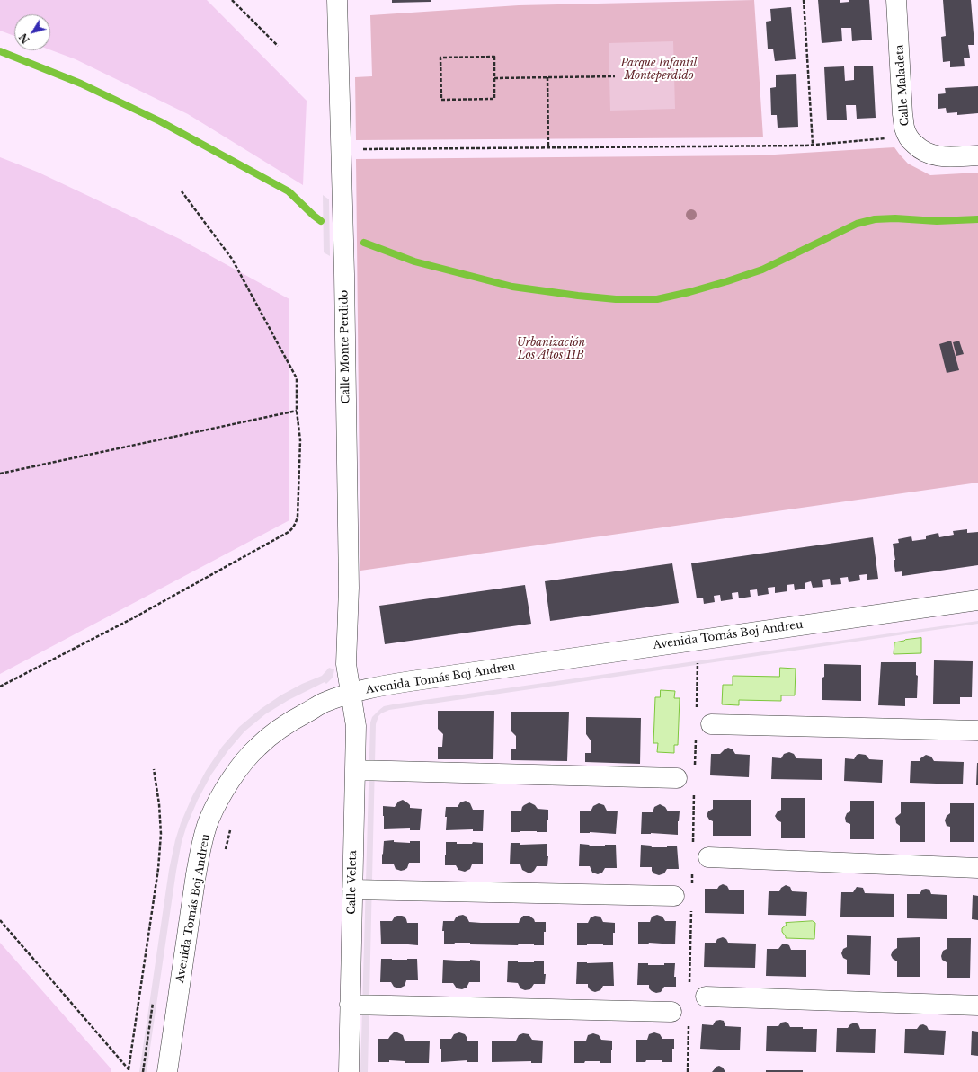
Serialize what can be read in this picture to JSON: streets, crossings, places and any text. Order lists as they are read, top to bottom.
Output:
{
  "streets": {
    "street": [
      "Calle Maladeta",
      "Calle Monte Perdido",
      "Avenida Tomás Boj Andreu",
      "Calle Veleta"
    ]
  },
  "crossings": [
    ["Calle Monte Perdido", "Avenida Tomás Boj Andreu"],
    ["Calle Monte Perdido", "Calle Veleta"],
    ["Avenida Tomás Boj Andreu", "Calle Veleta"]
  ],
  "parks": ["Parque Infantil Monteperdido", "Urbanización Los Altos 11B"],
  "north": "bottom left"
}
